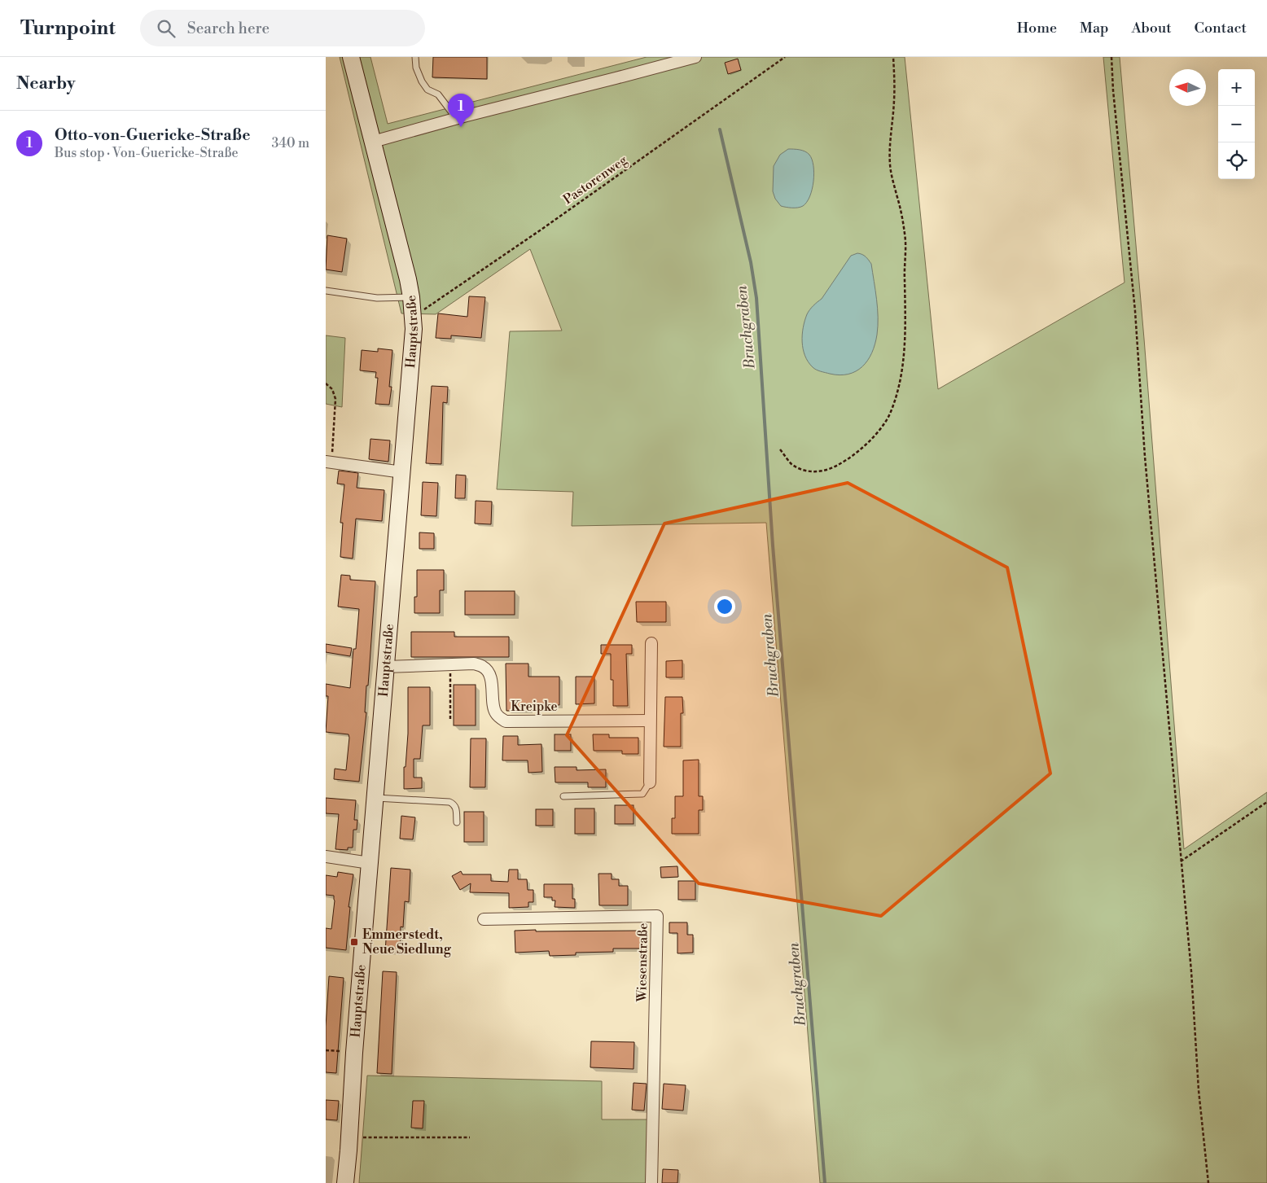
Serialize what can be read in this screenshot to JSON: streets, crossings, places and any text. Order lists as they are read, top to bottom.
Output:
{
  "streets": {
    "main road": ["Hauptstraße"],
    "street": ["Kreipke", "Wiesenstraße"],
    "path": ["Pastorenweg"]
  },
  "crossings": [
    ["Pastorenweg", "Hauptstraße"],
    ["Hauptstraße", "Kreipke"]
  ],
  "water": ["Bruchgraben"],
  "places": {
    "transit": ["Emmerstedt, Neue Siedlung"]
  },
  "north": "left",
  "page": {
    "header": "Turnpoint",
    "search": "Search here",
    "nav": [
      "Home",
      "Map",
      "About",
      "Contact"
    ],
    "heading": "Nearby",
    "map_buttons": ["+", "−"],
    "pins": "1",
    "list": [
      {
        "mark": "1",
        "name": "Otto-von-Guericke-Straße",
        "note": "Bus stop · Von-Guericke-Straße",
        "value": "340 m"
      }
    ]
  }
}
